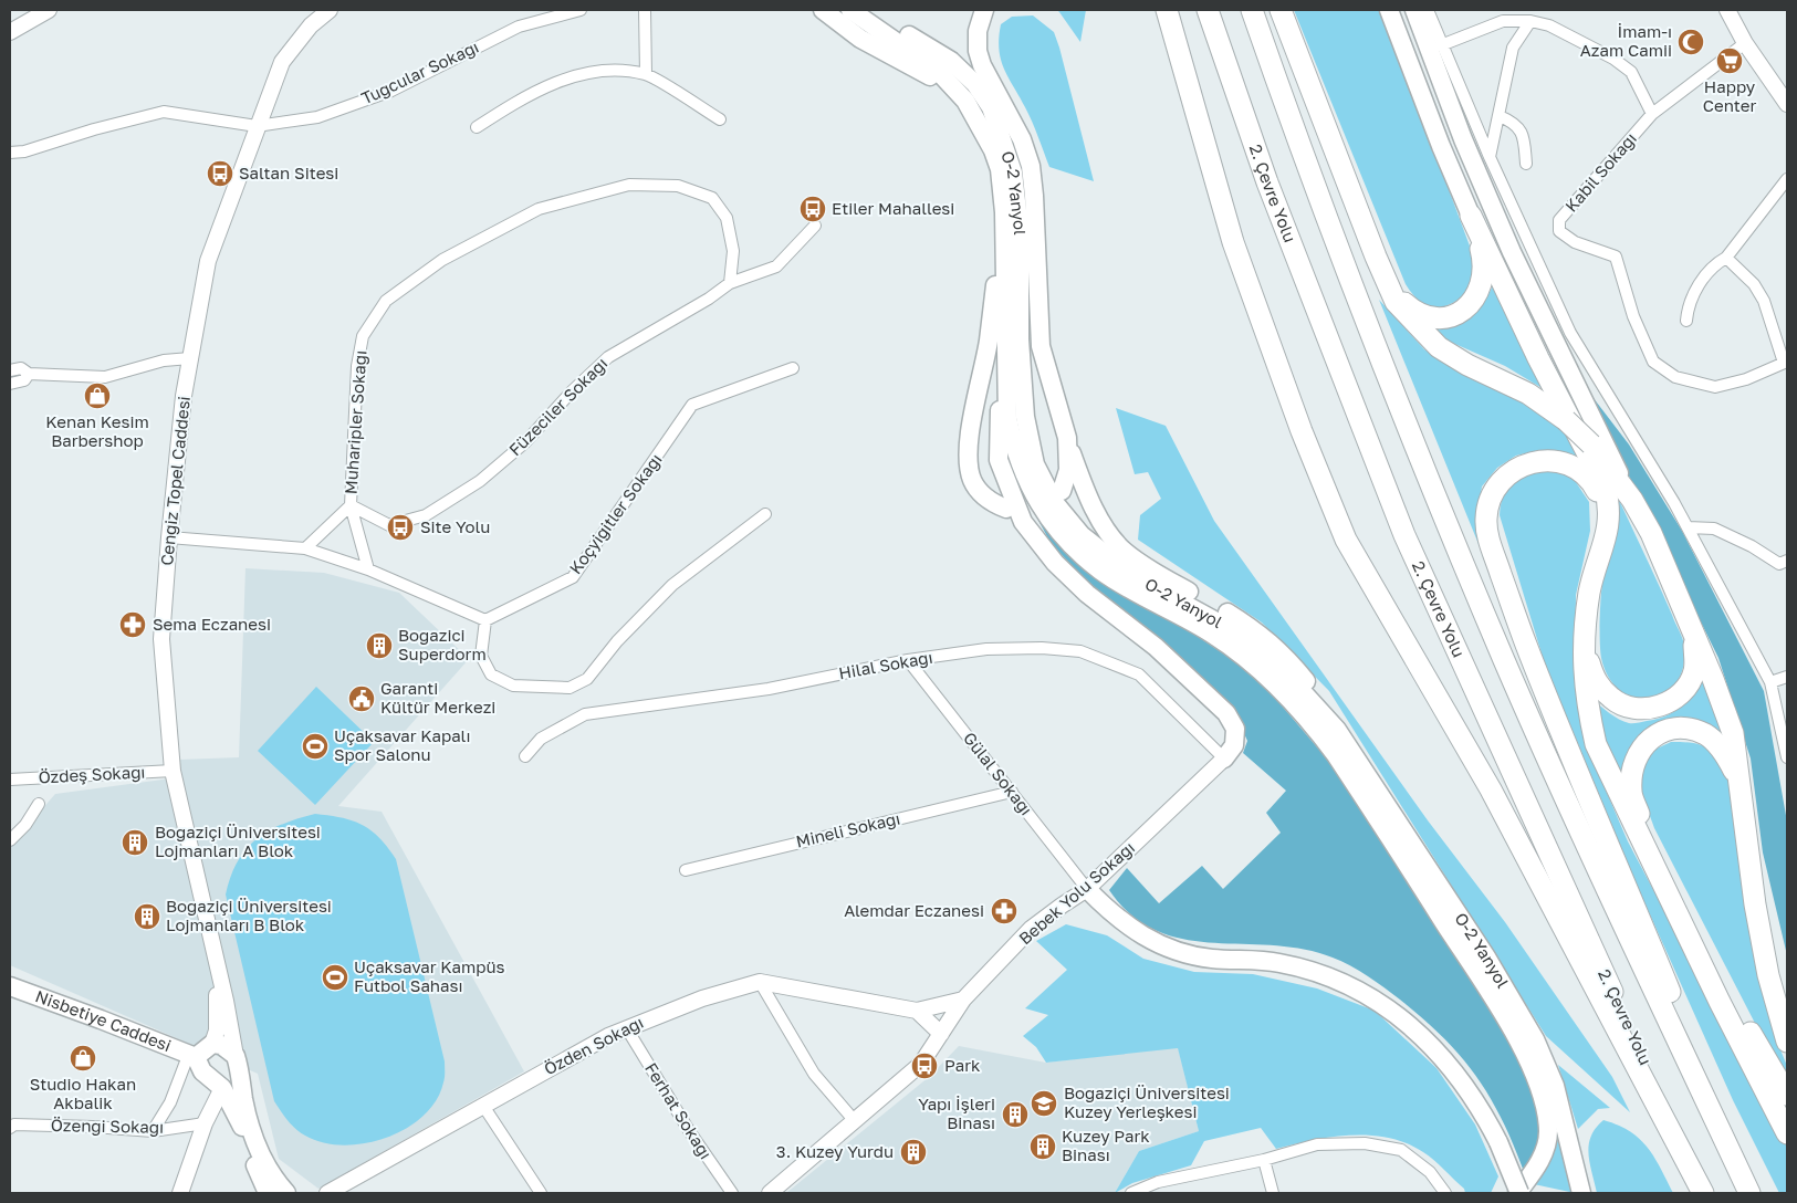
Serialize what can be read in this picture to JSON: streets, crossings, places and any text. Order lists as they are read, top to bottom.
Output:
{
  "streets": {
    "highway": ["2. Çevre Yolu"],
    "main road": [
      "O-2 Yanyol",
      "Cengiz Topel Caddesi",
      "Bebek Yolu Sokağı",
      "Nisbetiye Caddesi",
      "Özden Sokağı"
    ],
    "street": [
      "Tuğcular Sokağı",
      "Kabil Sokağı",
      "Füzeciler Sokağı",
      "Muharipler Sokağı",
      "Koçyiğitler Sokağı",
      "Hilal Sokağı",
      "Gülal Sokağı",
      "Özdeş Sokağı",
      "Mineli Sokağı",
      "Ferhat Sokağı",
      "Özengi Sokağı"
    ]
  },
  "crossings": [
    ["Tuğcular Sokağı", "Cengiz Topel Caddesi"],
    ["Füzeciler Sokağı", "Muharipler Sokağı"],
    ["Cengiz Topel Caddesi", "Özdeş Sokağı"],
    ["Hilal Sokağı", "Gülal Sokağı"],
    ["Hilal Sokağı", "Bebek Yolu Sokağı"],
    ["Gülal Sokağı", "Mineli Sokağı"],
    ["Gülal Sokağı", "Bebek Yolu Sokağı"],
    ["Bebek Yolu Sokağı", "Özden Sokağı"],
    ["Özden Sokağı", "Ferhat Sokağı"]
  ],
  "places": {
    "mosque": ["İmam-ı Azam Camii"],
    "supermarket": ["Happy Center"],
    "bus stop": [
      "Saltan Sitesi",
      "Etiler Mahallesi",
      "Site Yolu",
      "Park"
    ],
    "shop": ["Kenan Kesim Barbershop", "Studio Hakan Akbalik"],
    "pharmacy": ["Sema Eczanesi", "Alemdar Eczanesi"],
    "building": [
      "Bogazici Superdorm",
      "Boğaziçi Üniversitesi Lojmanları A Blok",
      "Boğaziçi Üniversitesi Lojmanları B Blok",
      "Yapı İşleri Binası",
      "Kuzey Park Binası",
      "3. Kuzey Yurdu"
    ],
    "public building": ["Garanti Kültür Merkezi"],
    "sports": ["Uçaksavar Kapalı Spor Salonu", "Uçaksavar Kampüs Futbol Sahası"],
    "school or university": ["Boğaziçi Üniversitesi Kuzey Yerleşkesi"]
  }
}
